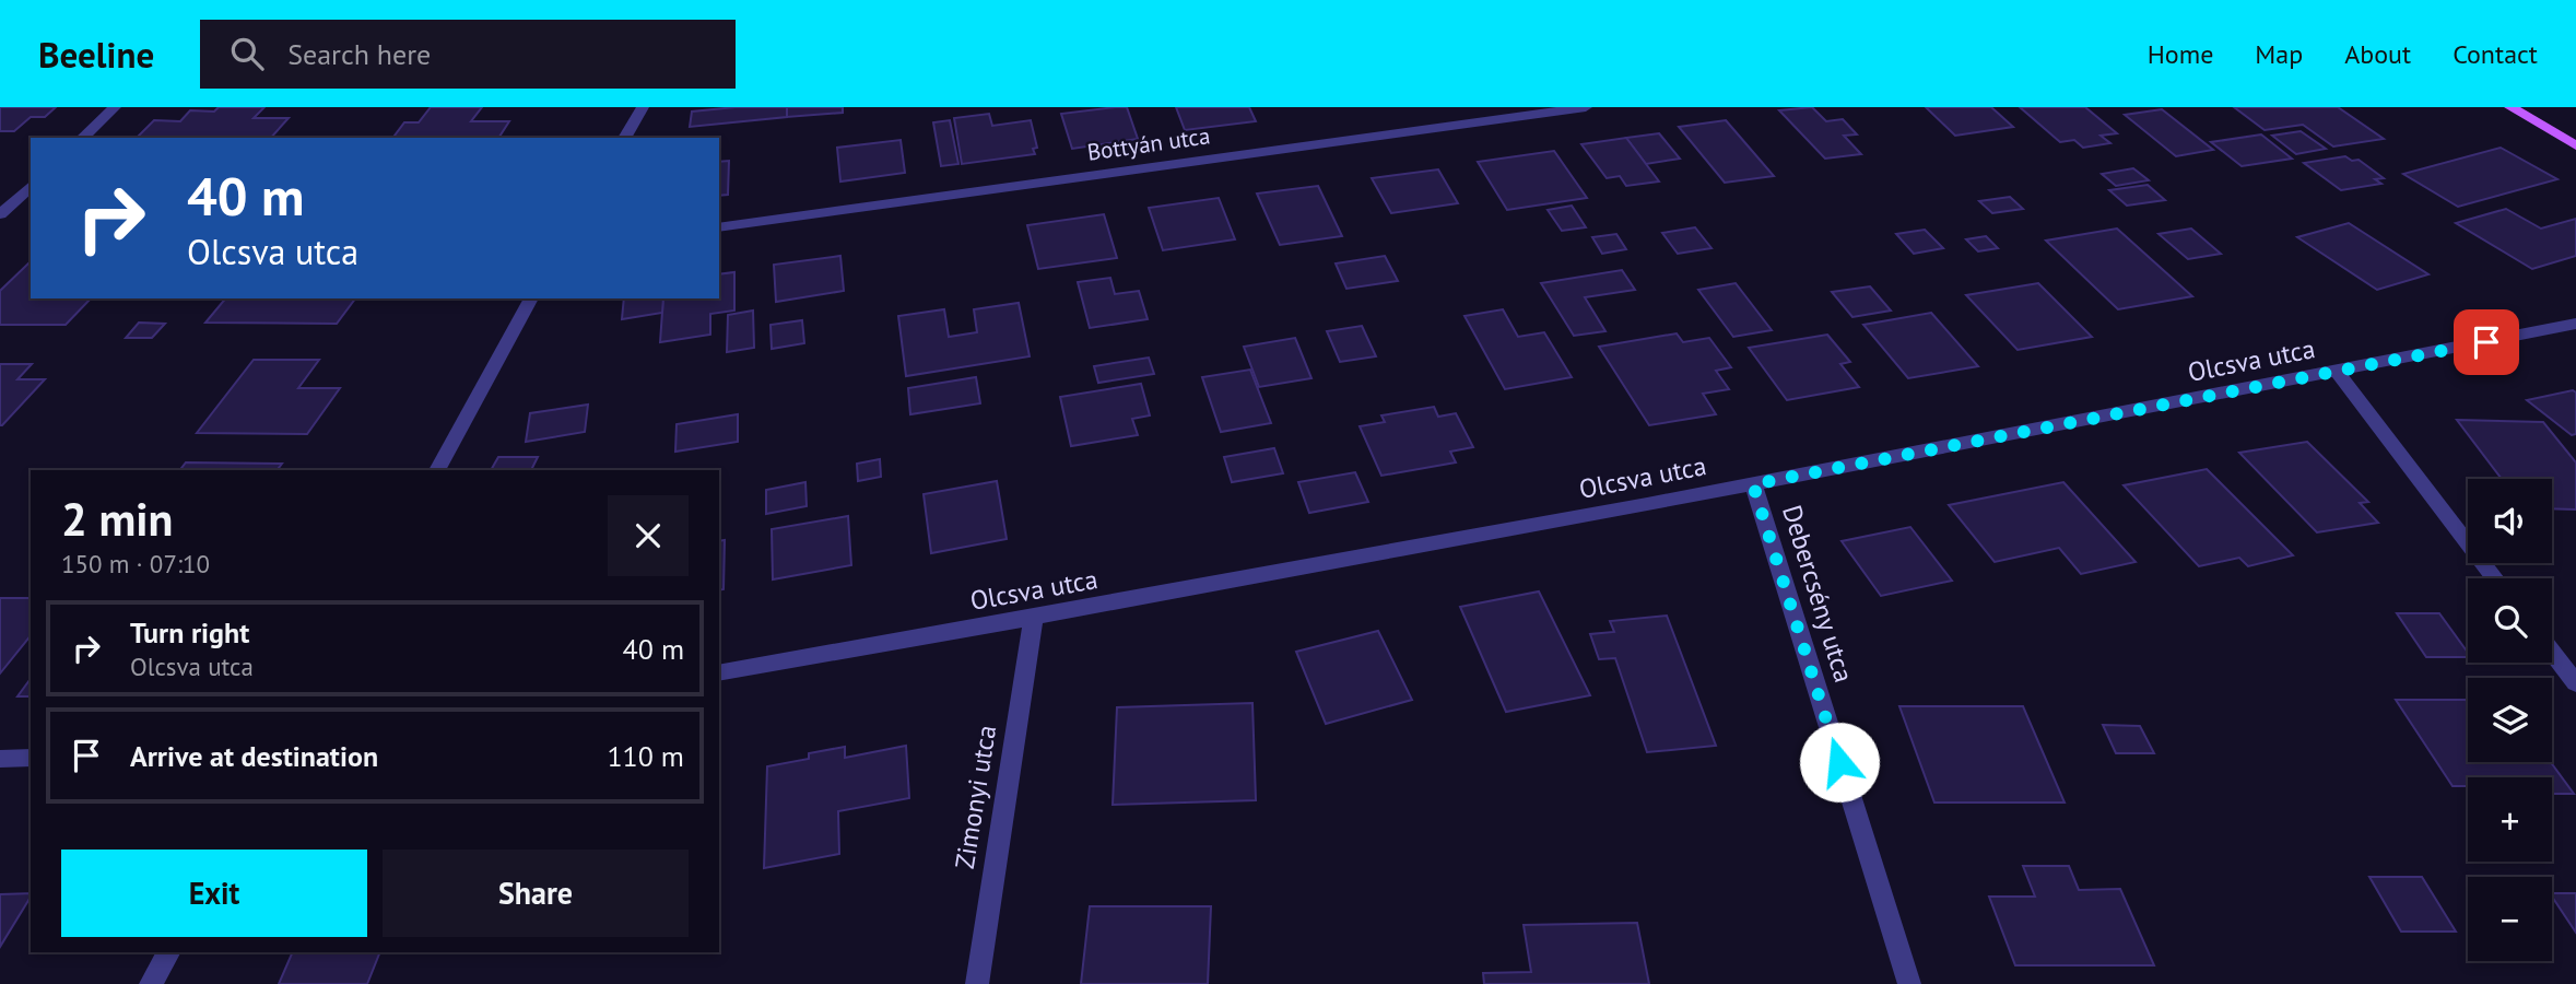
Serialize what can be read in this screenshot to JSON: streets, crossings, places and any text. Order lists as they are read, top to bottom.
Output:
{
  "streets": {
    "street": [
      "Bottyán utca",
      "Olcsva utca",
      "Debercsény utca",
      "Zimonyi utca"
    ]
  },
  "crossings": [
    ["Olcsva utca", "Debercsény utca"],
    ["Olcsva utca", "Zimonyi utca"]
  ],
  "page": {
    "header": "Beeline",
    "search": "Search here",
    "nav": [
      "Home",
      "Map",
      "About",
      "Contact"
    ],
    "turn": ["40 m", "Olcsva utca"],
    "heading": ["2 min", "150 m · 07:10"],
    "map_buttons": ["+", "−"],
    "list": [
      {
        "name": "Turn right",
        "note": "Olcsva utca",
        "value": "40 m"
      },
      {
        "name": "Arrive at destination",
        "value": "110 m"
      }
    ],
    "buttons": ["Exit", "Share"]
  }
}
